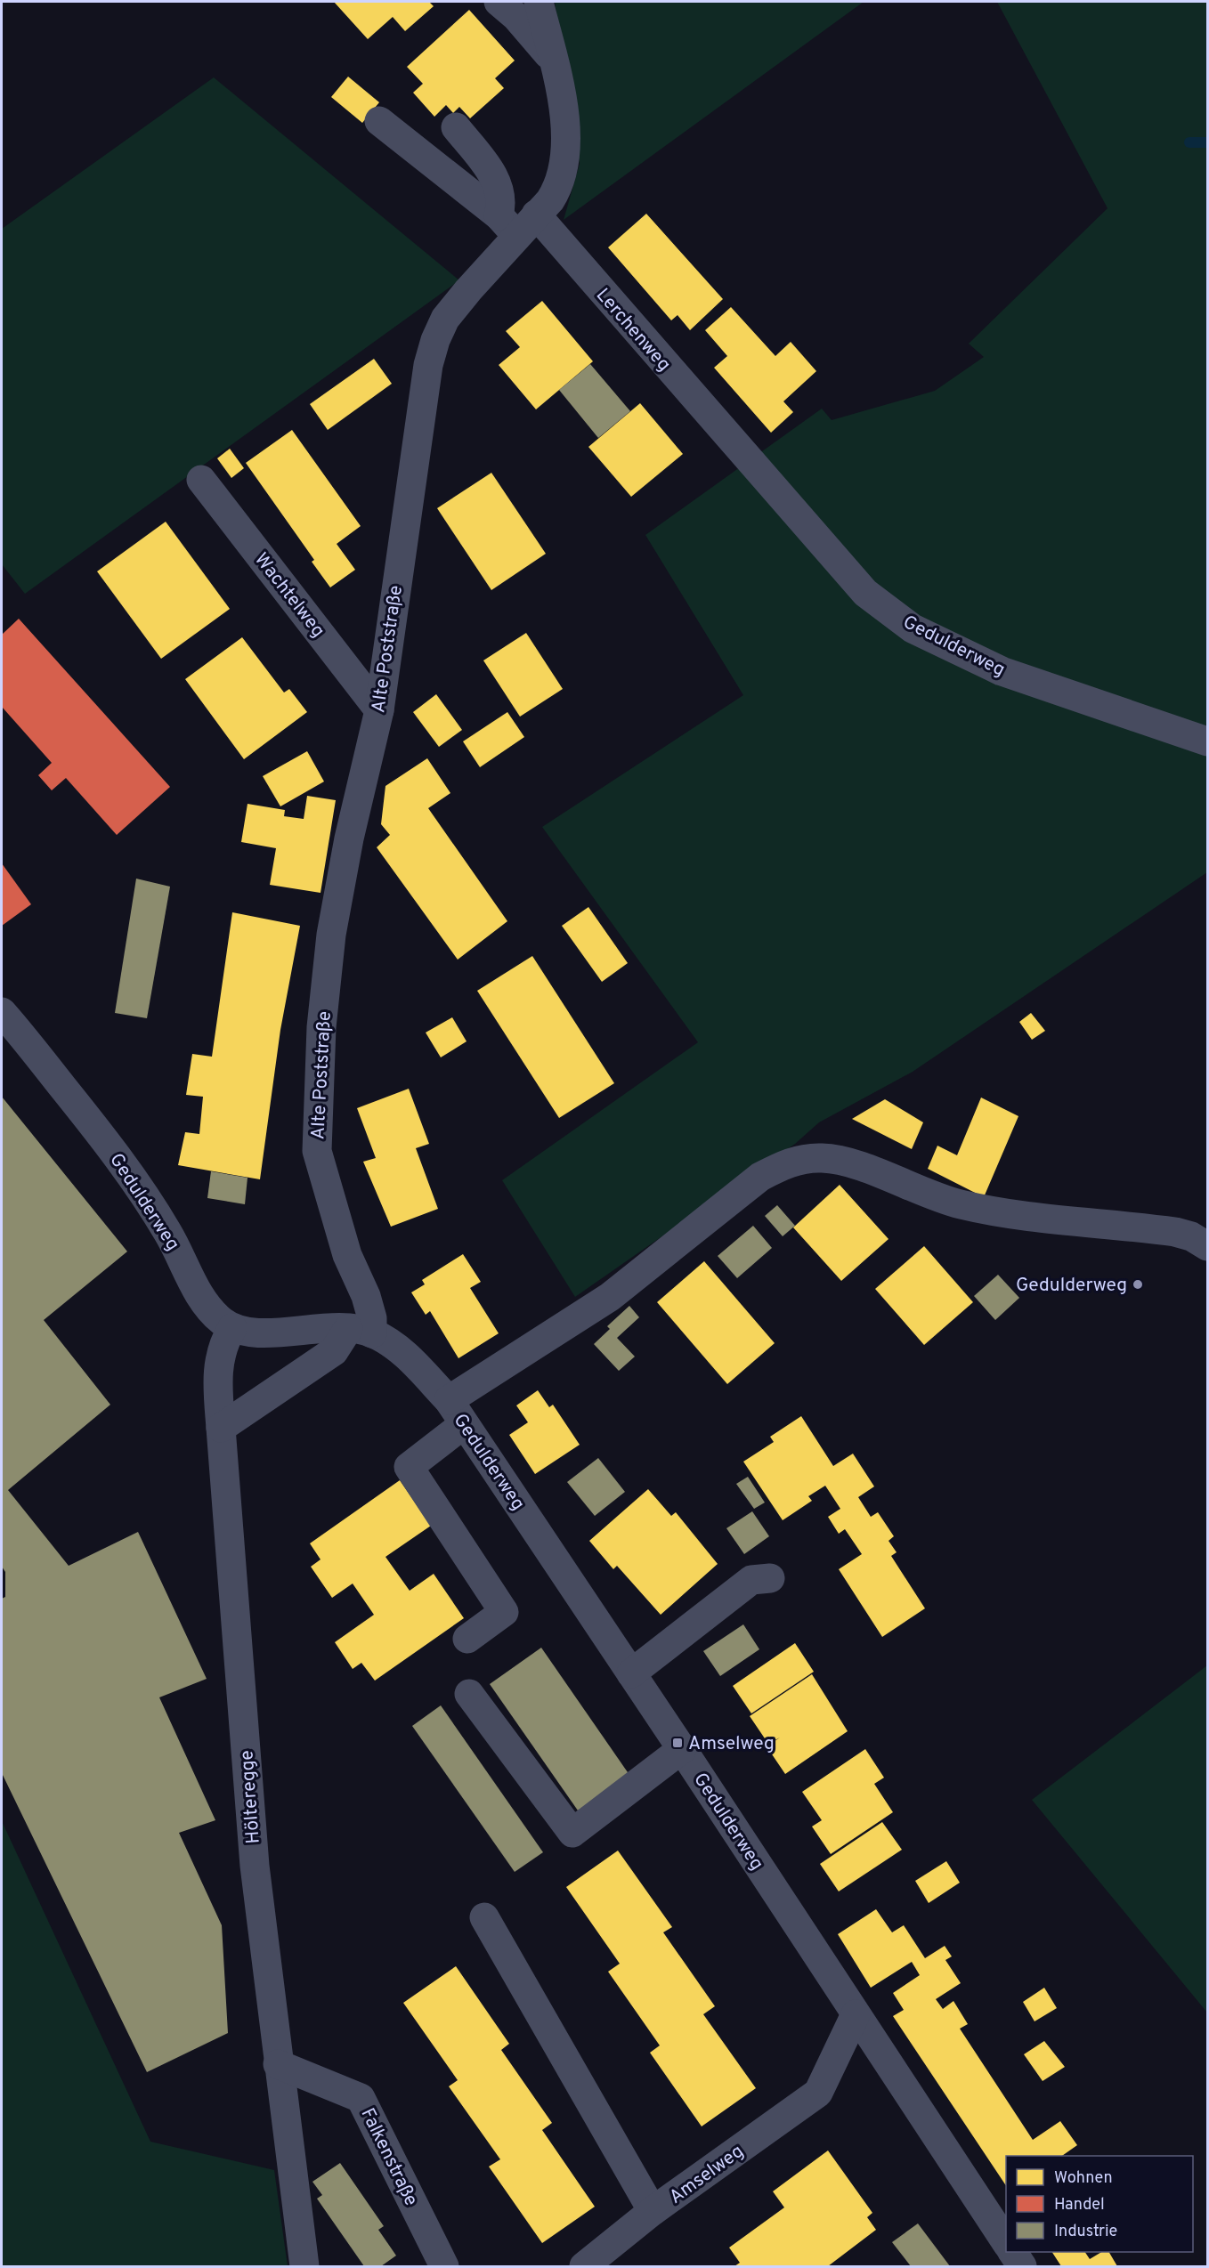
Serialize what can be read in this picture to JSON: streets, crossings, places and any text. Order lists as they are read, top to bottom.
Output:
{
  "streets": {
    "street": [
      "Lerchenweg",
      "Wachtelweg",
      "Gedulderweg",
      "Alte Poststraße",
      "Hölteregge",
      "Falkenstraße",
      "Amselweg"
    ]
  },
  "crossings": [
    ["Lerchenweg", "Gedulderweg"],
    ["Lerchenweg", "Alte Poststraße"],
    ["Wachtelweg", "Alte Poststraße"],
    ["Gedulderweg", "Alte Poststraße"],
    ["Gedulderweg", "Hölteregge"],
    ["Gedulderweg", "Amselweg"],
    ["Hölteregge", "Falkenstraße"]
  ],
  "places": {
    "other": ["Gedulderweg"],
    "transit": ["Amselweg"]
  },
  "legend": ["Wohnen", "Handel", "Industrie"]
}
